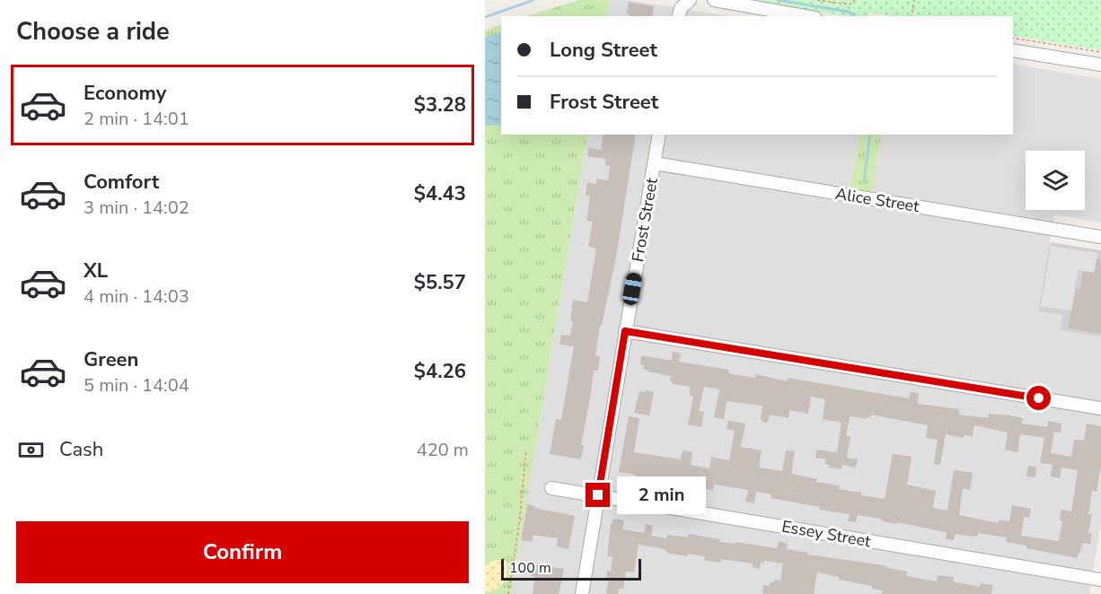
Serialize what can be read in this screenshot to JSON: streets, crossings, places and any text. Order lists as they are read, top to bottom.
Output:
{
  "streets": {
    "street": ["Alice Street", "Frost Street", "Essey Street"]
  },
  "crossings": [
    ["Alice Street", "Frost Street"],
    ["Frost Street", "Essey Street"]
  ],
  "scale_bar": "100 m",
  "page": {
    "heading": "Choose a ride",
    "banner": ["Long Street", "Frost Street"],
    "list": [
      {
        "name": "Economy",
        "note": "2 min · 14:01",
        "value": "$3.28"
      },
      {
        "name": "Comfort",
        "note": "3 min · 14:02",
        "value": "$4.43"
      },
      {
        "name": "XL",
        "note": "4 min · 14:03",
        "value": "$5.57"
      },
      {
        "name": "Green",
        "note": "5 min · 14:04",
        "value": "$4.26"
      }
    ],
    "pay": ["Cash", "420 m"],
    "bubble": "2 min",
    "buttons": "Confirm",
    "scale": "100 m"
  }
}
